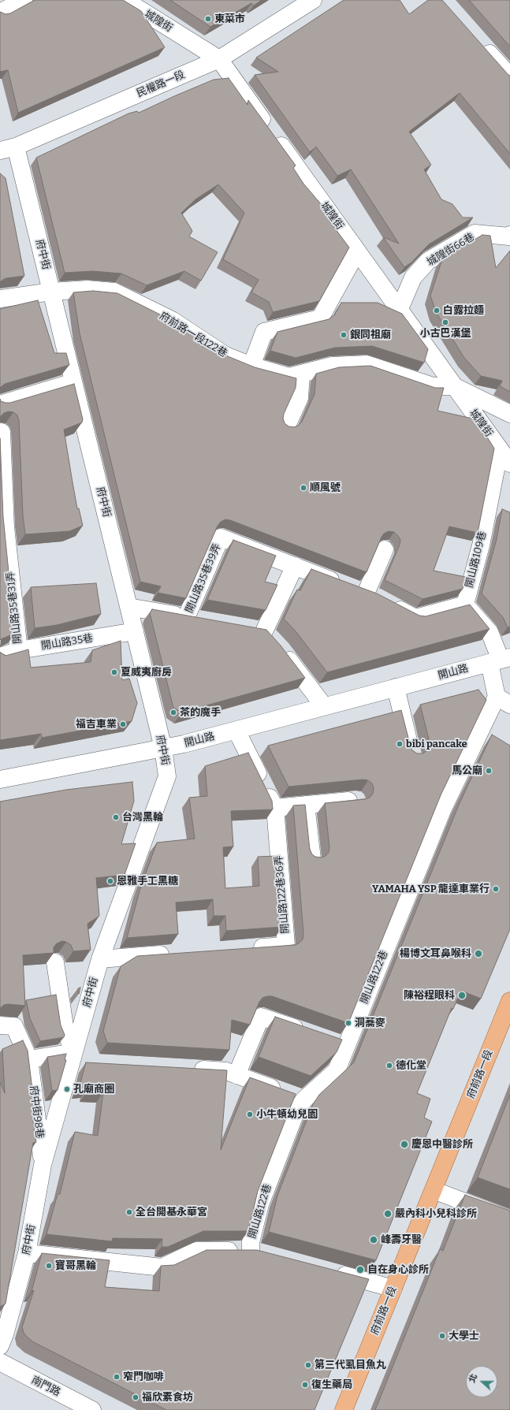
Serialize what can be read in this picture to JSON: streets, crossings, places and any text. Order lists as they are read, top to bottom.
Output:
{
  "streets": {
    "main road": ["府前路一段"],
    "street": [
      "城隍街",
      "民權路一段",
      "城隍街66巷",
      "府中街",
      "府前路一段122巷",
      "開山路109巷",
      "開山路35巷39弄",
      "開山路35巷31弄",
      "開山路35巷",
      "開山路",
      "開山路122巷36弄",
      "開山路122巷",
      "府中街98巷",
      "南門路"
    ]
  },
  "crossings": [
    ["城隍街", "民權路一段"],
    ["城隍街", "城隍街66巷"],
    ["城隍街", "府前路一段122巷"],
    ["城隍街", "開山路109巷"],
    ["民權路一段", "府中街"],
    ["府中街", "府前路一段122巷"],
    ["府中街", "開山路35巷"],
    ["府中街", "開山路"],
    ["府中街", "府中街98巷"],
    ["開山路109巷", "開山路35巷39弄"],
    ["開山路35巷31弄", "開山路35巷"],
    ["開山路", "開山路122巷36弄"],
    ["開山路", "開山路122巷"]
  ],
  "places": [
    "東菜市",
    "白露拉麵",
    "小古巴漢堡",
    "銀同祖廟",
    "順風號",
    "夏威夷廚房",
    "茶的魔手",
    "福吉車業",
    "bibi pancake",
    "馬公廟",
    "台灣黑輪",
    "恩雅手工黑糖",
    "YAMAHA YSP 龍達車業行",
    "楊博文耳鼻喉科",
    "陳裕程眼科",
    "洞蕎麥",
    "德化堂",
    "孔廟商圈",
    "小牛頓幼兒園",
    "慶恩中醫診所",
    "全台開基永華宮",
    "嚴內科小兒科診所",
    "峰壽牙醫",
    "寶哥黑輪",
    "自在身心診所",
    "大學士",
    "第三代虱目魚丸",
    "窄門咖啡",
    "復生藥局",
    "福欣素食坊"
  ],
  "north": "left"
}
